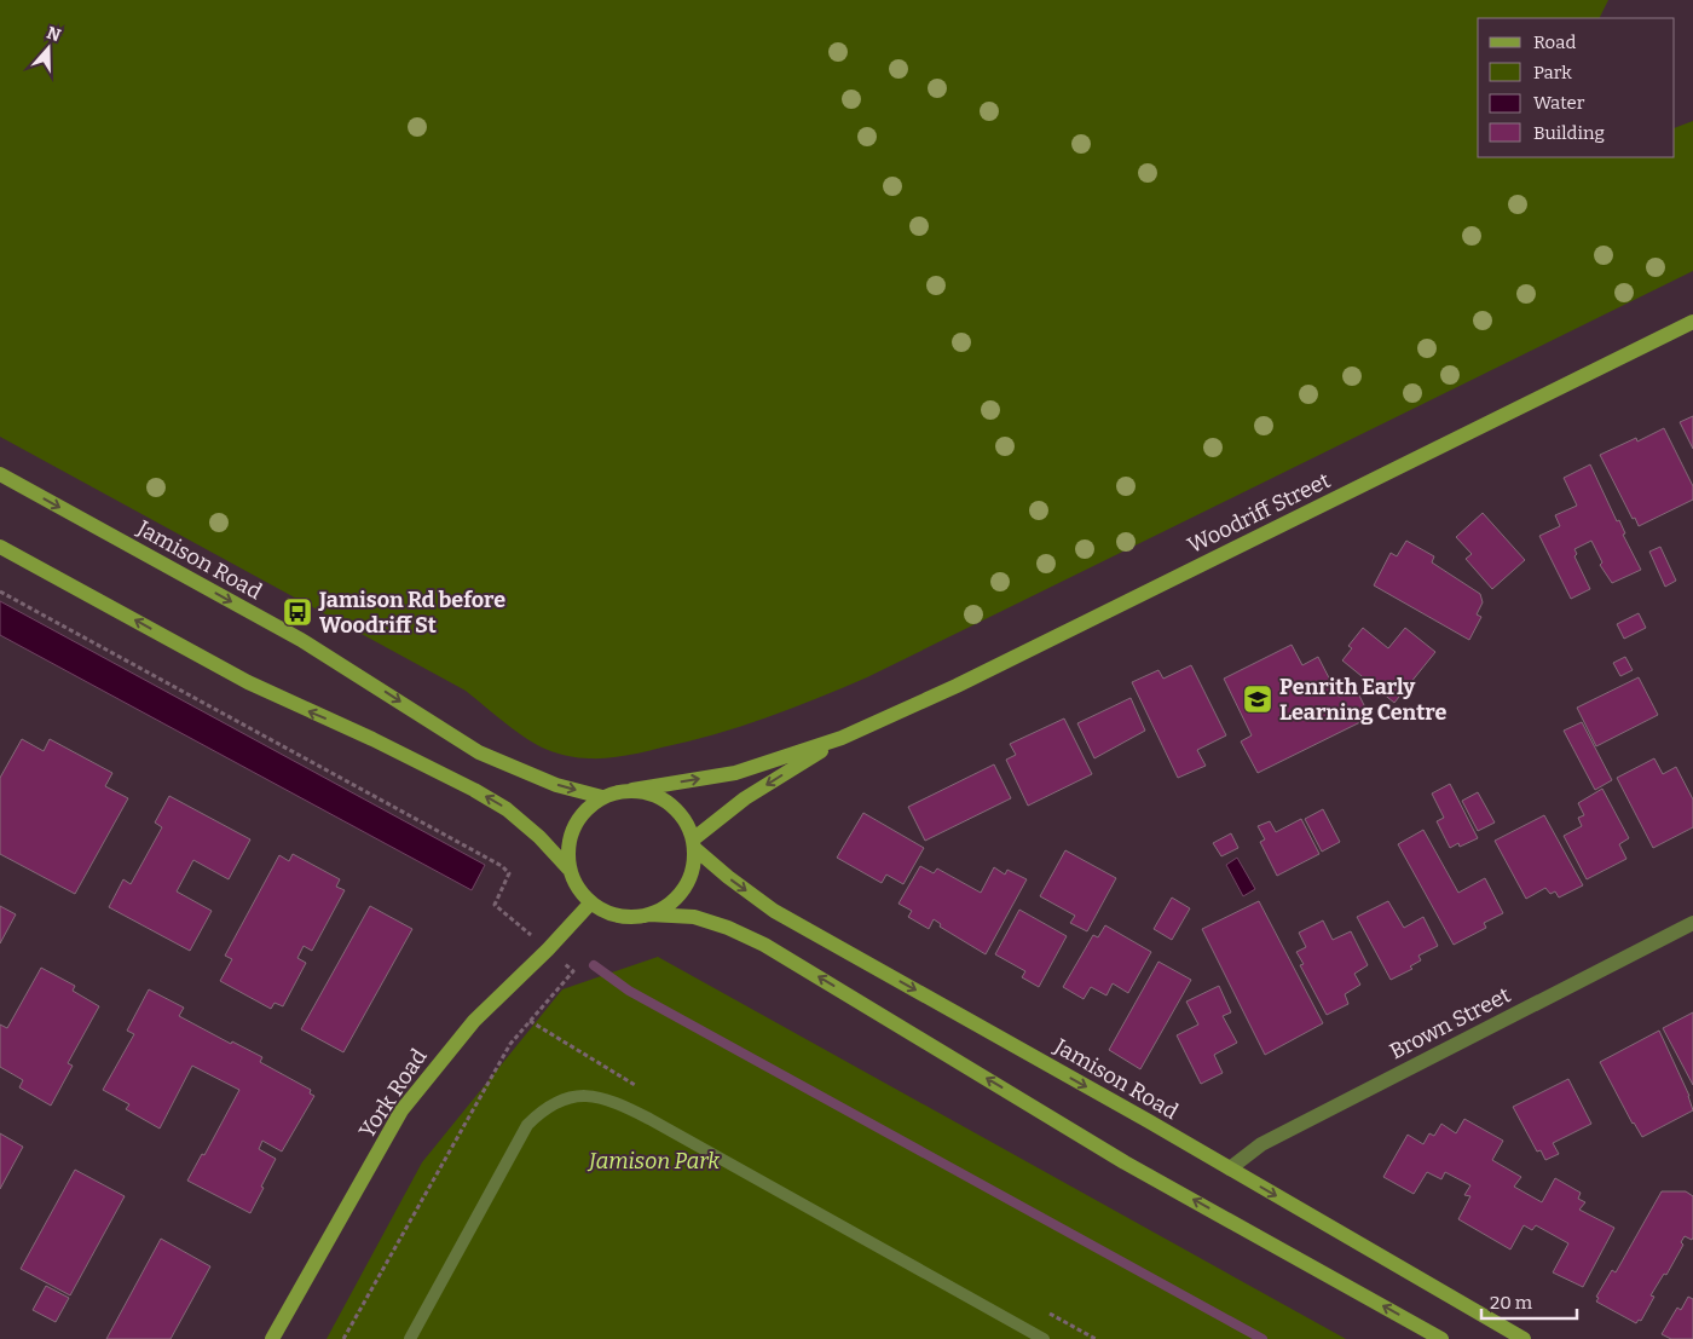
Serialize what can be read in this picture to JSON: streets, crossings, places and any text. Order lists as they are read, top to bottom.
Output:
{
  "streets": {
    "main road": ["Woodriff Street", "Jamison Road", "York Road"],
    "street": ["Brown Street"]
  },
  "crossings": [
    ["Woodriff Street", "Jamison Road"],
    ["Woodriff Street", "York Road"],
    ["Jamison Road", "Brown Street"],
    ["Jamison Road", "York Road"]
  ],
  "parks": ["Jamison Park"],
  "places": {
    "bus stop": ["Jamison Rd before Woodriff St"],
    "school or university": ["Penrith Early Learning Centre"]
  },
  "legend": [
    "Road",
    "Park",
    "Water",
    "Building"
  ],
  "scale_bar": "20 m",
  "north": "top"
}
